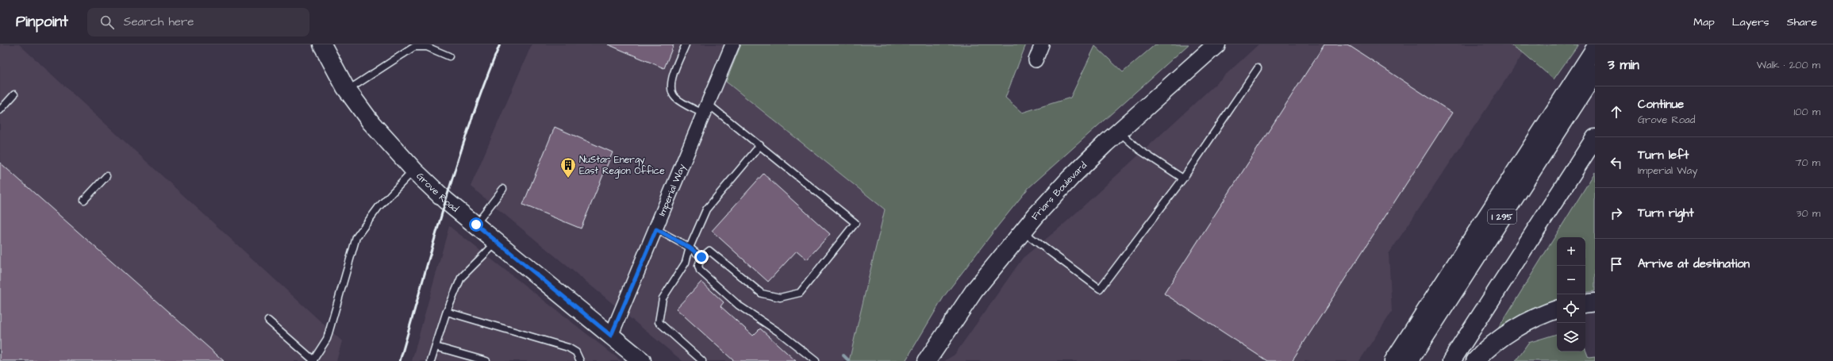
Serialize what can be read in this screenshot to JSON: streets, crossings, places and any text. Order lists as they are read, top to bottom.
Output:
{
  "streets": {
    "main road": ["Friars Boulevard", "Grove Road", "I 295"],
    "street": ["Imperial Way"]
  },
  "crossings": [
    ["Imperial Way", "Grove Road"]
  ],
  "places": {
    "building": ["NuStar Energy East Region Office"]
  },
  "page": {
    "header": "Pinpoint",
    "search": "Search here",
    "nav": ["Map", "Layers", "Share"],
    "heading": ["3 min", "Walk · 200 m"],
    "list": [
      ["Continue", "Grove Road", "100 m"],
      ["Turn left", "Imperial Way", "70 m"],
      ["Turn right", "30 m"],
      "Arrive at destination"
    ],
    "map_buttons": ["+", "−"]
  }
}
